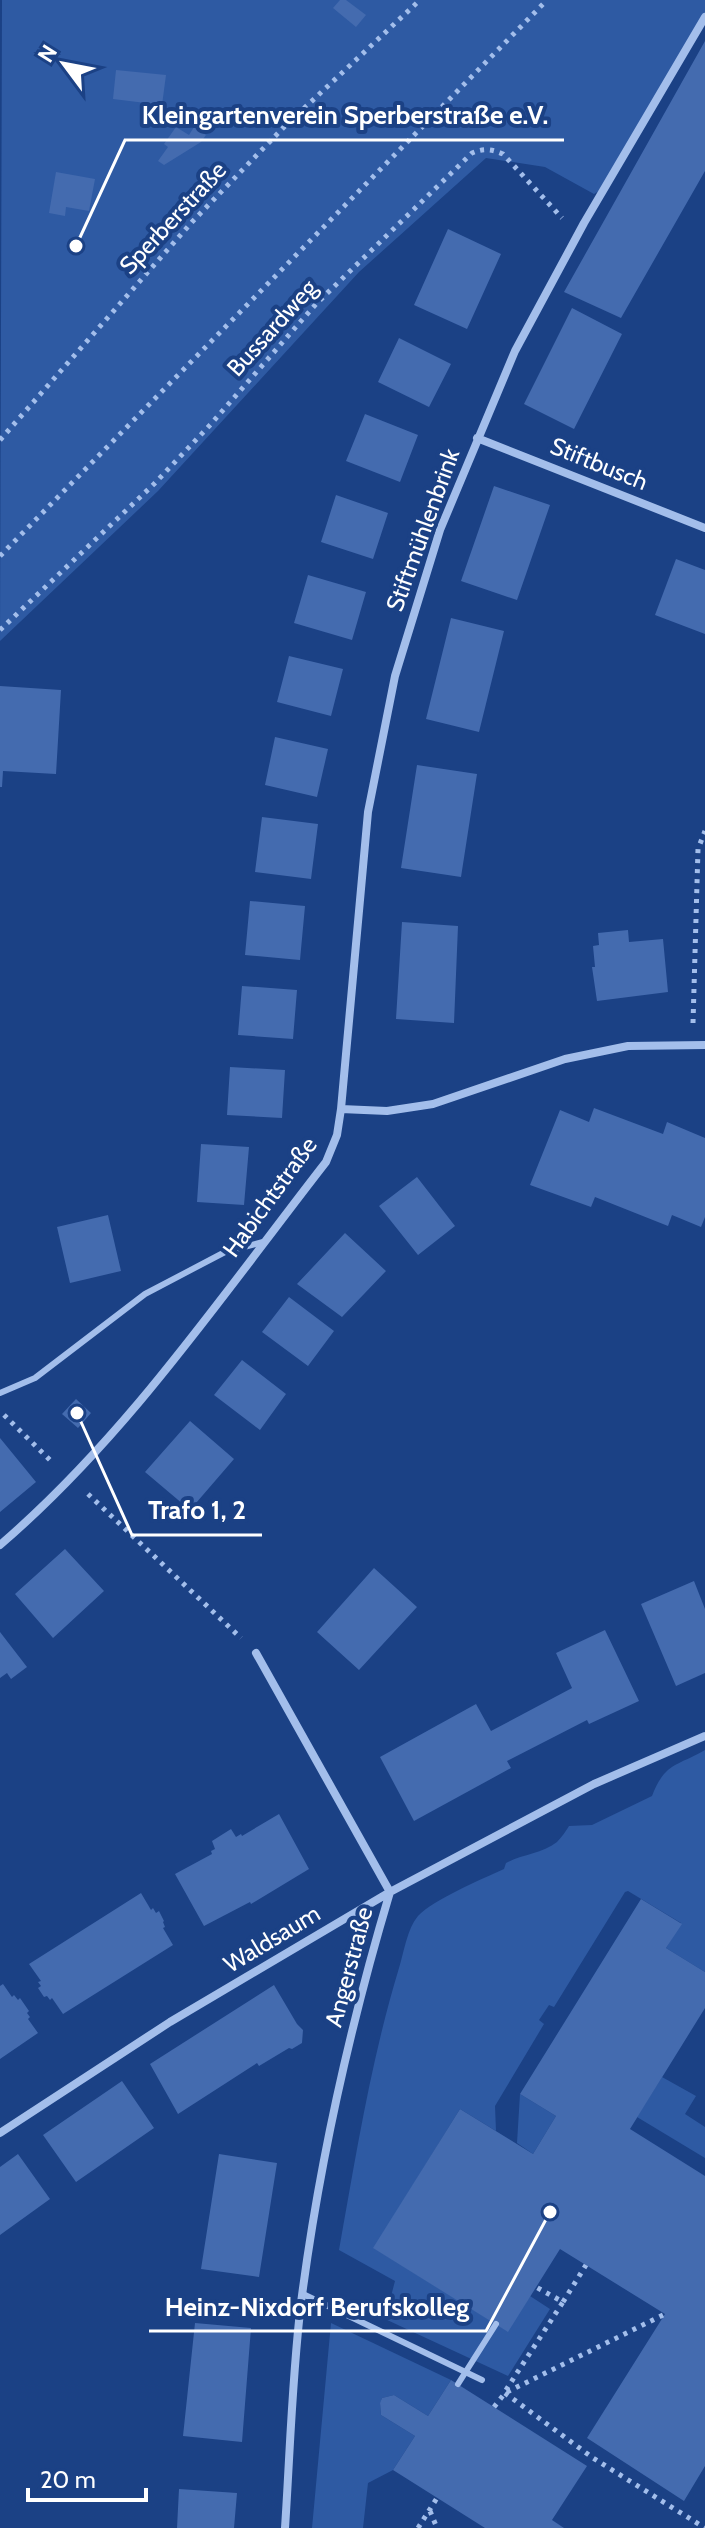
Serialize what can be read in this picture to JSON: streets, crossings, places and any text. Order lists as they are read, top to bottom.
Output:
{
  "streets": {
    "street": [
      "Stiftbusch",
      "Stiftmühlenbrink",
      "Habichtstraße",
      "Waldsaum",
      "Angerstraße"
    ],
    "path": ["Sperberstraße", "Bussardweg"]
  },
  "crossings": [
    ["Bussardweg", "Stiftmühlenbrink"],
    ["Stiftbusch", "Stiftmühlenbrink"],
    ["Stiftmühlenbrink", "Habichtstraße"],
    ["Waldsaum", "Angerstraße"]
  ],
  "places": ["Kleingartenverein Sperberstraße e.V.", "Trafo 1, 2", "Heinz-Nixdorf Berufskolleg"],
  "scale_bar": "20 m",
  "north": "top left"
}
